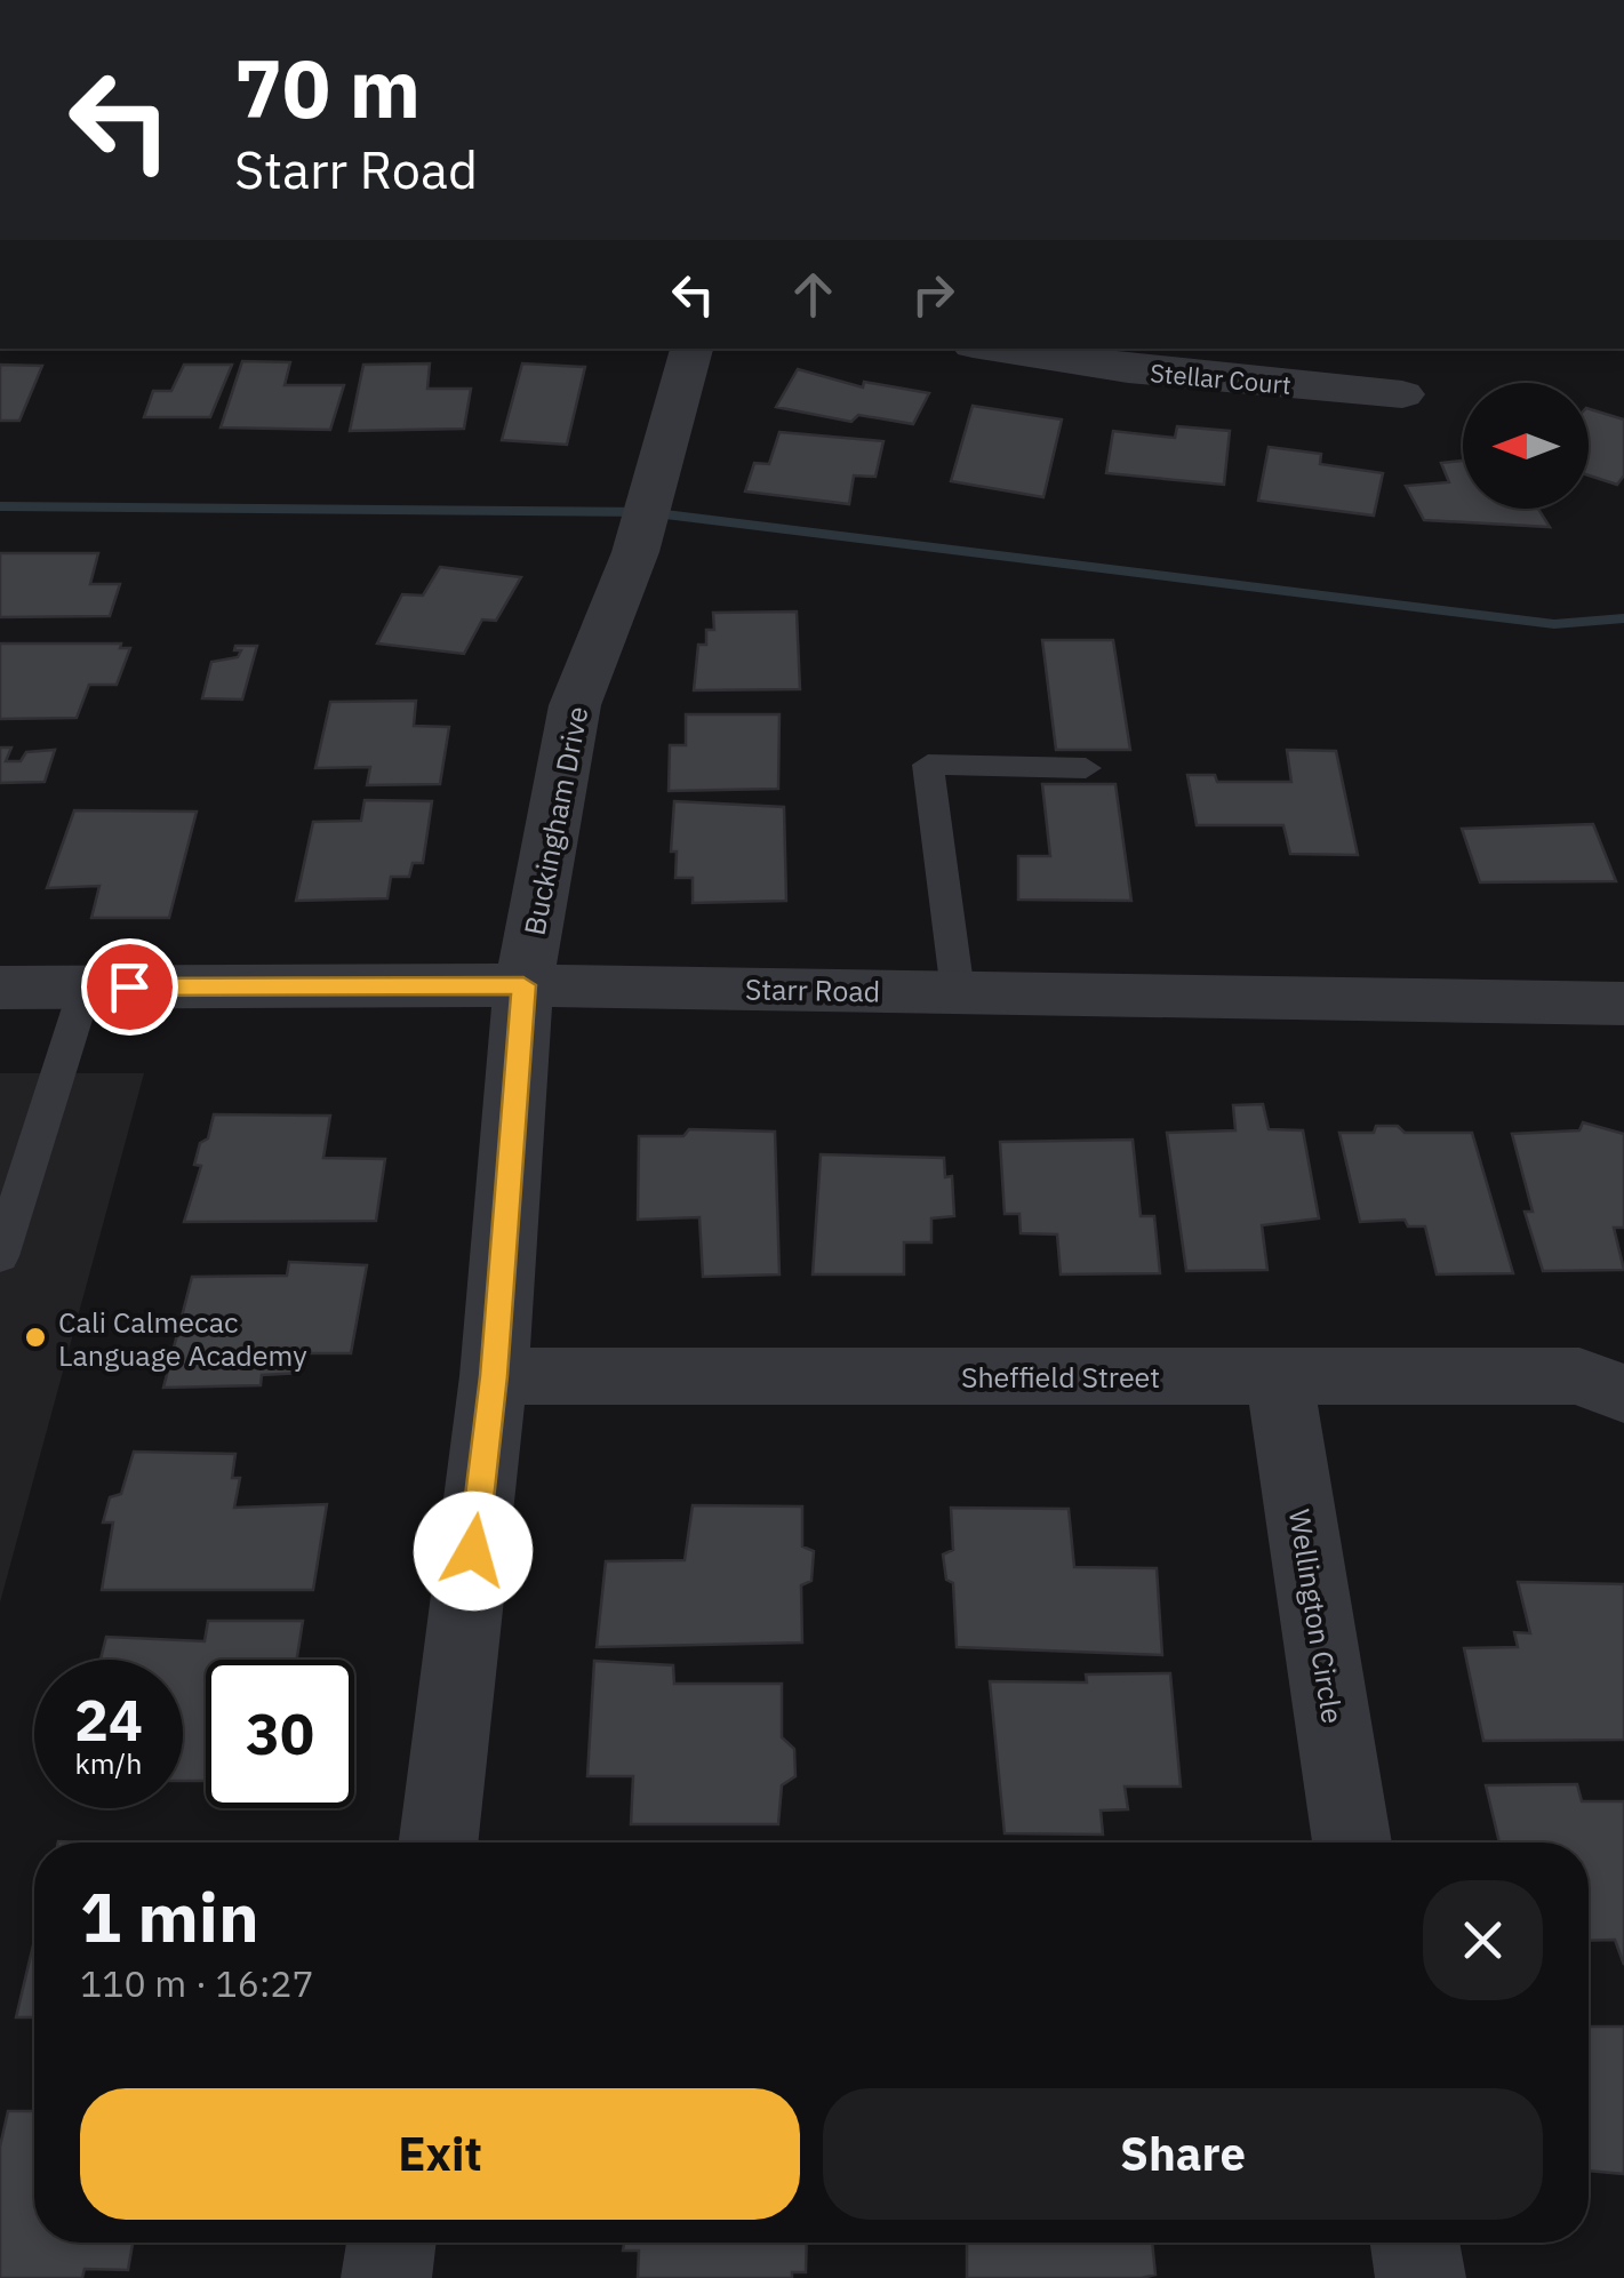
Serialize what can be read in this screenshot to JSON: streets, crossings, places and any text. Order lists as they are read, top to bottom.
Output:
{
  "streets": {
    "street": [
      "Stellar Court",
      "Buckingham Drive",
      "Starr Road",
      "Sheffield Street",
      "Wellington Circle"
    ]
  },
  "crossings": [
    ["Buckingham Drive", "Starr Road"],
    ["Buckingham Drive", "Sheffield Street"],
    ["Sheffield Street", "Wellington Circle"]
  ],
  "places": ["Cali Calmecac Language Academy"],
  "north": "left",
  "page": {
    "turn": ["70 m", "Starr Road"],
    "speed": "24 km/h",
    "limit": "30",
    "heading": ["1 min", "110 m · 16:27"],
    "buttons": ["Exit", "Share"]
  }
}
